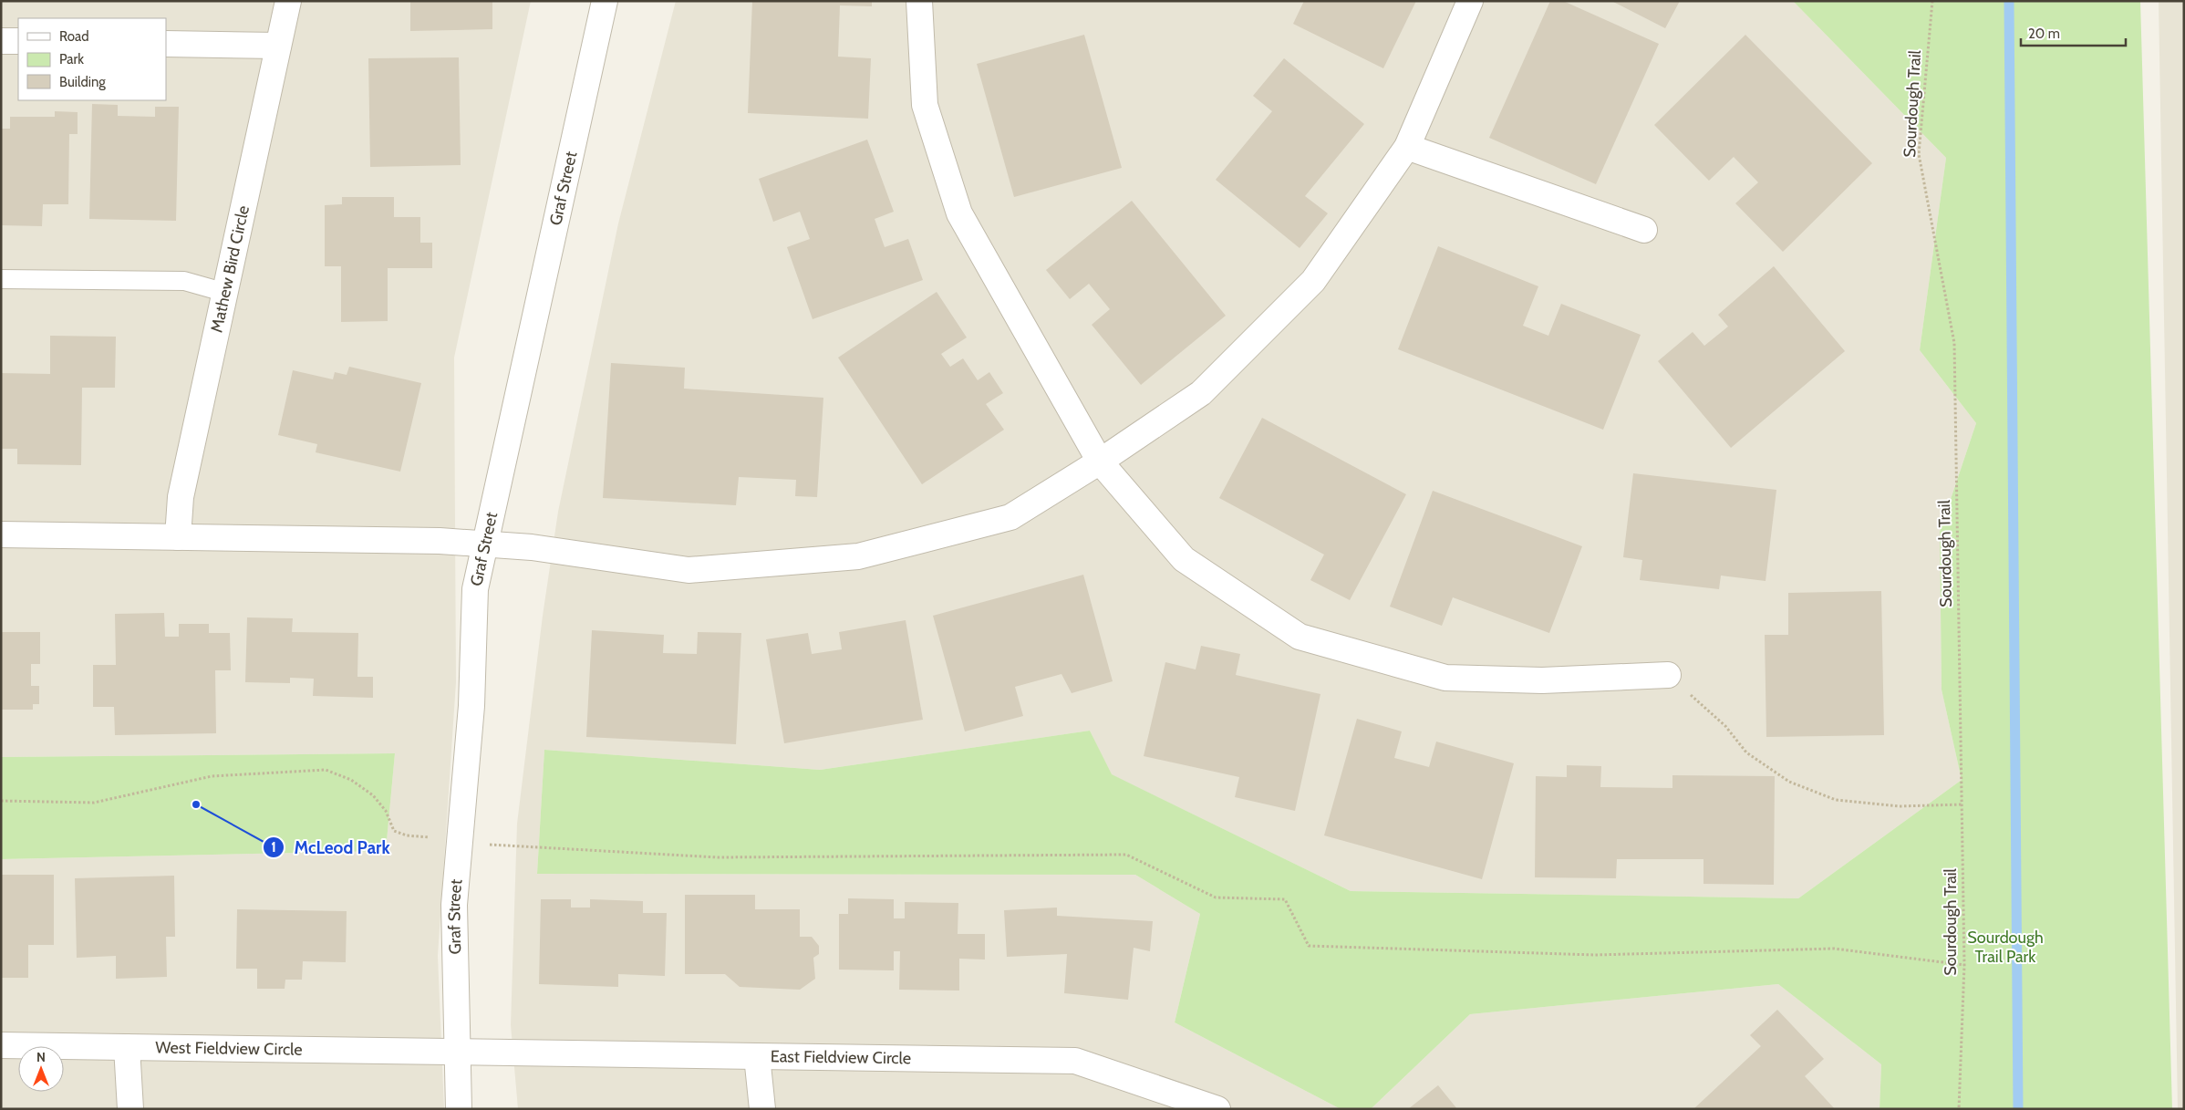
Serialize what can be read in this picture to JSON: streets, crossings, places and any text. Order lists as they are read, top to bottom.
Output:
{
  "streets": {
    "street": [
      "Graf Street",
      "Mathew Bird Circle",
      "West Fieldview Circle",
      "East Fieldview Circle"
    ],
    "path": ["Sourdough Trail"]
  },
  "crossings": [
    ["Graf Street", "West Fieldview Circle"],
    ["Graf Street", "East Fieldview Circle"],
    ["West Fieldview Circle", "East Fieldview Circle"]
  ],
  "parks": ["Sourdough Trail Park"],
  "places": ["McLeod Park"],
  "legend": ["Road", "Park", "Building"],
  "scale_bar": "20 m",
  "north": "top"
}
